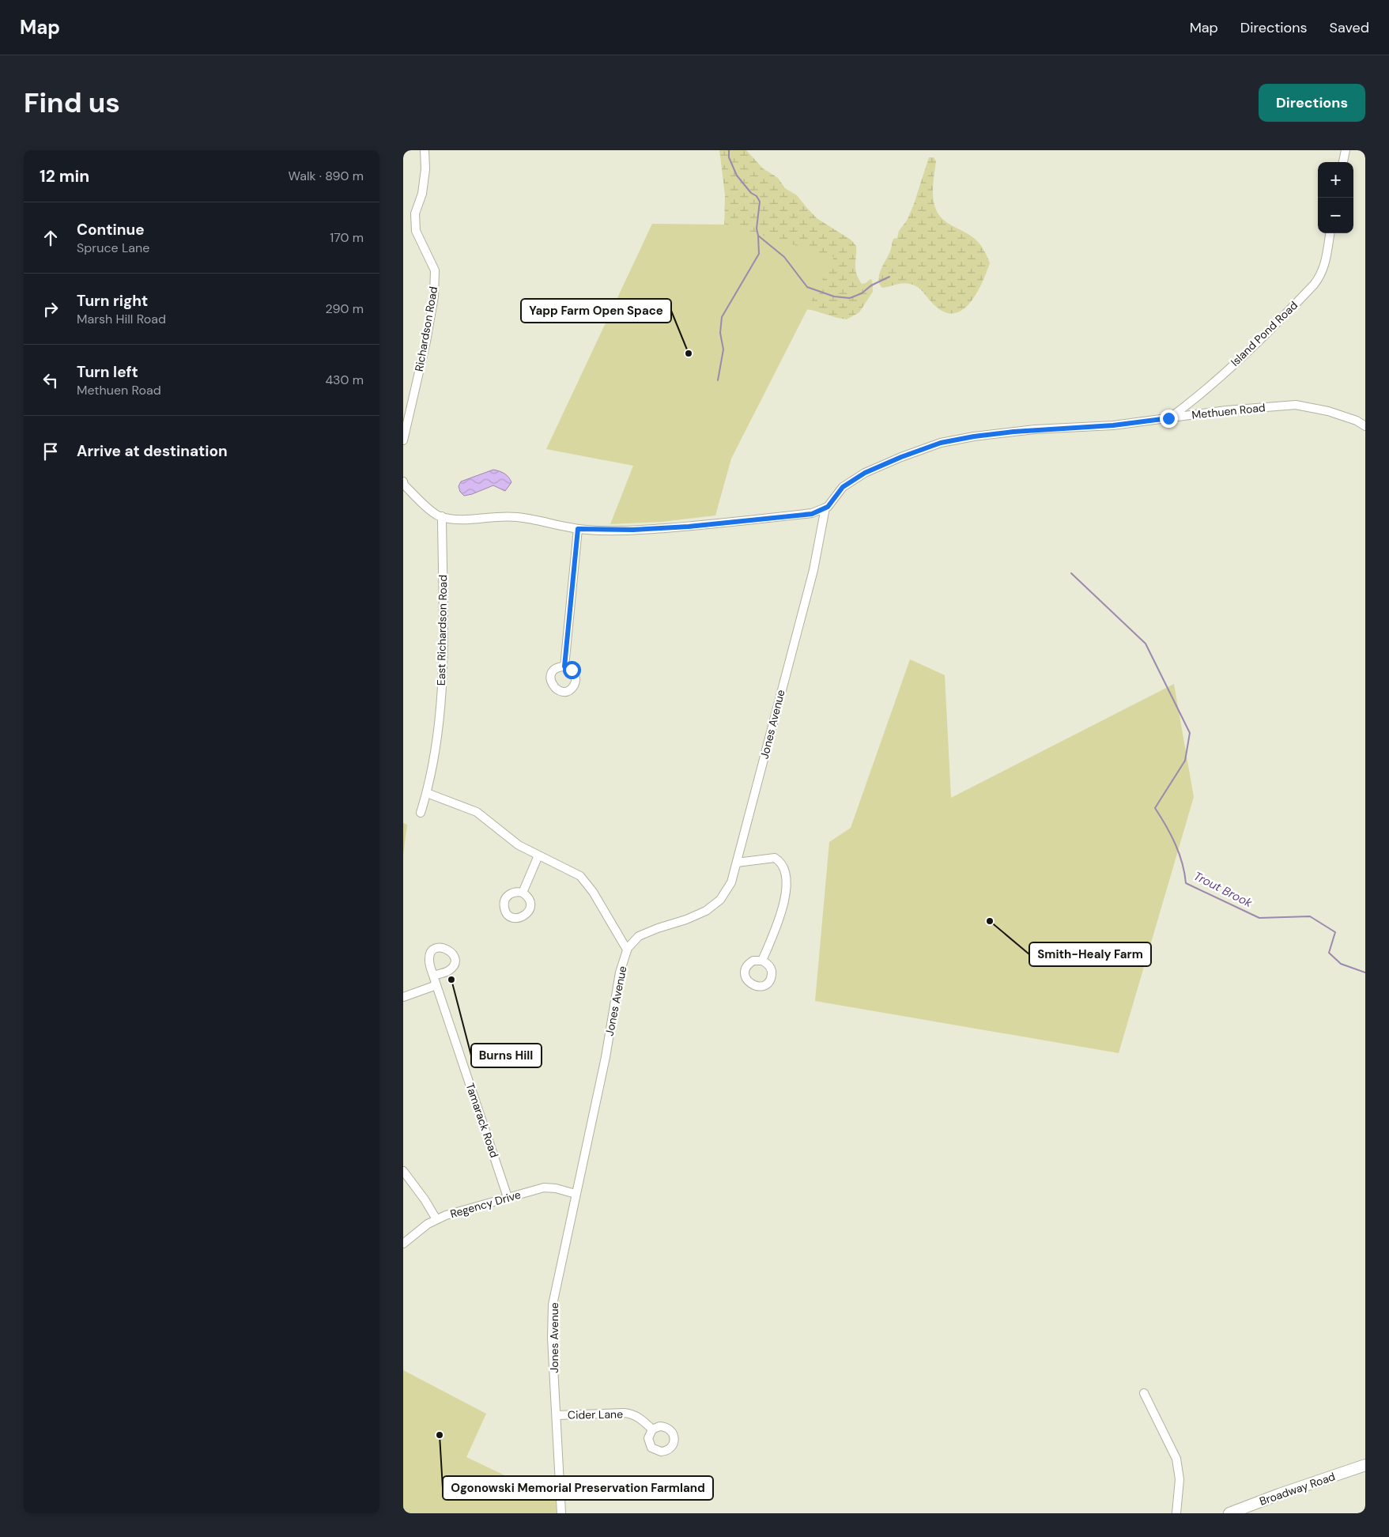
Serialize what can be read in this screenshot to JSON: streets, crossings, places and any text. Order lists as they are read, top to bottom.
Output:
{
  "streets": {
    "main road": ["Broadway Road"],
    "street": [
      "Richardson Road",
      "Island Pond Road",
      "Methuen Road",
      "East Richardson Road",
      "Jones Avenue",
      "Tamarack Road",
      "Regency Drive",
      "Cider Lane"
    ]
  },
  "crossings": [
    ["Island Pond Road", "Methuen Road"],
    ["Methuen Road", "Jones Avenue"],
    ["Jones Avenue", "Regency Drive"],
    ["Jones Avenue", "Cider Lane"],
    ["Tamarack Road", "Regency Drive"]
  ],
  "water": ["Trout Brook"],
  "places": [
    "Yapp Farm Open Space",
    "Smith-Healy Farm",
    "Burns Hill",
    "Ogonowski Memorial Preservation Farmland"
  ],
  "page": {
    "header": "Map",
    "nav": ["Map", "Directions", "Saved"],
    "buttons": "Directions",
    "title": "Find us",
    "heading": ["12 min", "Walk · 890 m"],
    "map_buttons": ["+", "−"],
    "list": [
      ["Continue", "Spruce Lane", "170 m"],
      ["Turn right", "Marsh Hill Road", "290 m"],
      ["Turn left", "Methuen Road", "430 m"],
      "Arrive at destination"
    ]
  }
}
